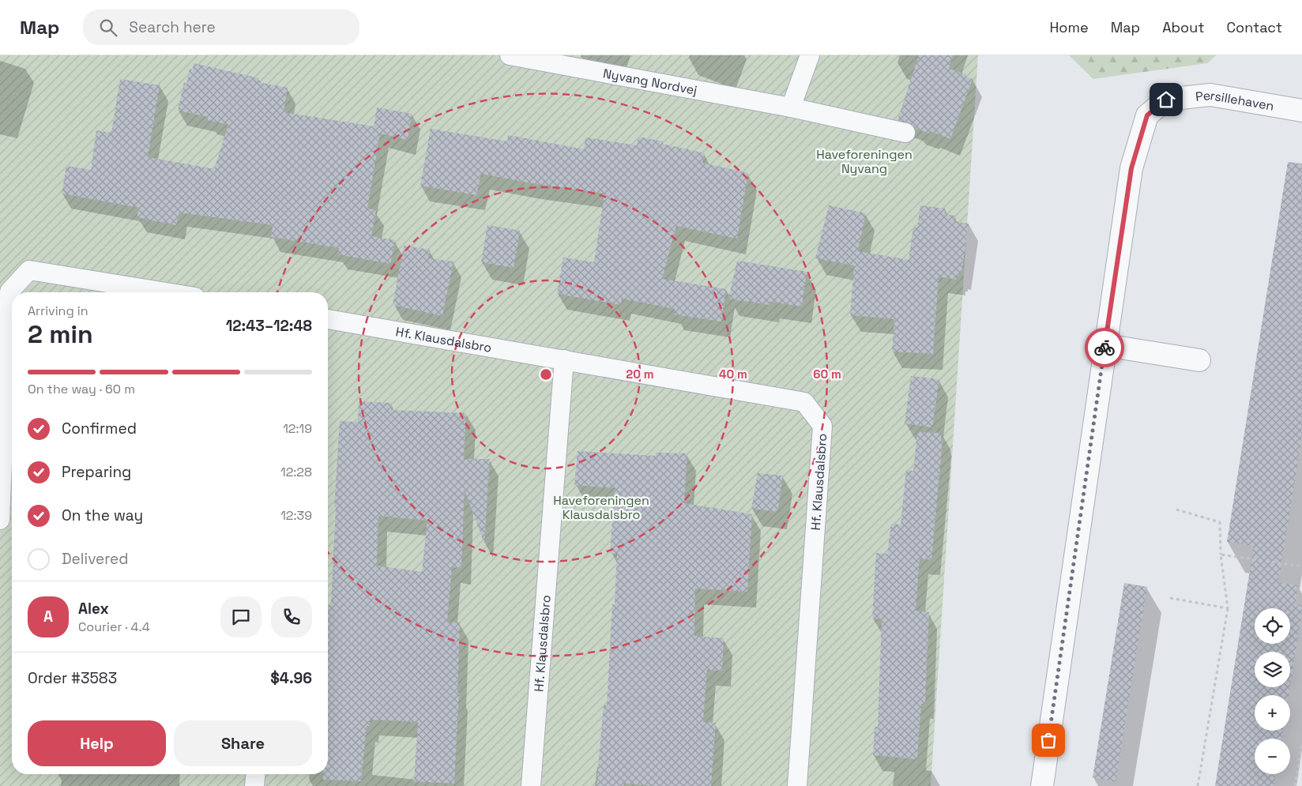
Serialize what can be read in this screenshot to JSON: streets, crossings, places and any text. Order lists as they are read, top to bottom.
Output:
{
  "streets": {
    "street": ["Persillehaven"],
    "lane": ["Nyvang Nordvej", "Hf. Klausdalsbro"]
  },
  "parks": ["Haveforeningen Nyvang", "Haveforeningen Klausdalsbro"],
  "page": {
    "header": "Map",
    "search": "Search here",
    "nav": [
      "Home",
      "Map",
      "About",
      "Contact"
    ],
    "heading": ["2 min", "Arriving in", "12:43–12:48"],
    "panel": [
      "Alex",
      "Courier · 4.4",
      "Order #3583",
      "$4.96"
    ],
    "bar": "On the way · 60 m",
    "list": [
      ["Confirmed", "12:19"],
      ["Preparing", "12:28"],
      ["On the way", "12:39"],
      "Delivered"
    ],
    "round": "A",
    "map_buttons": ["+", "−"],
    "buttons": ["Help", "Share"]
  },
  "rings": ["20 m", "40 m", "60 m"]
}
